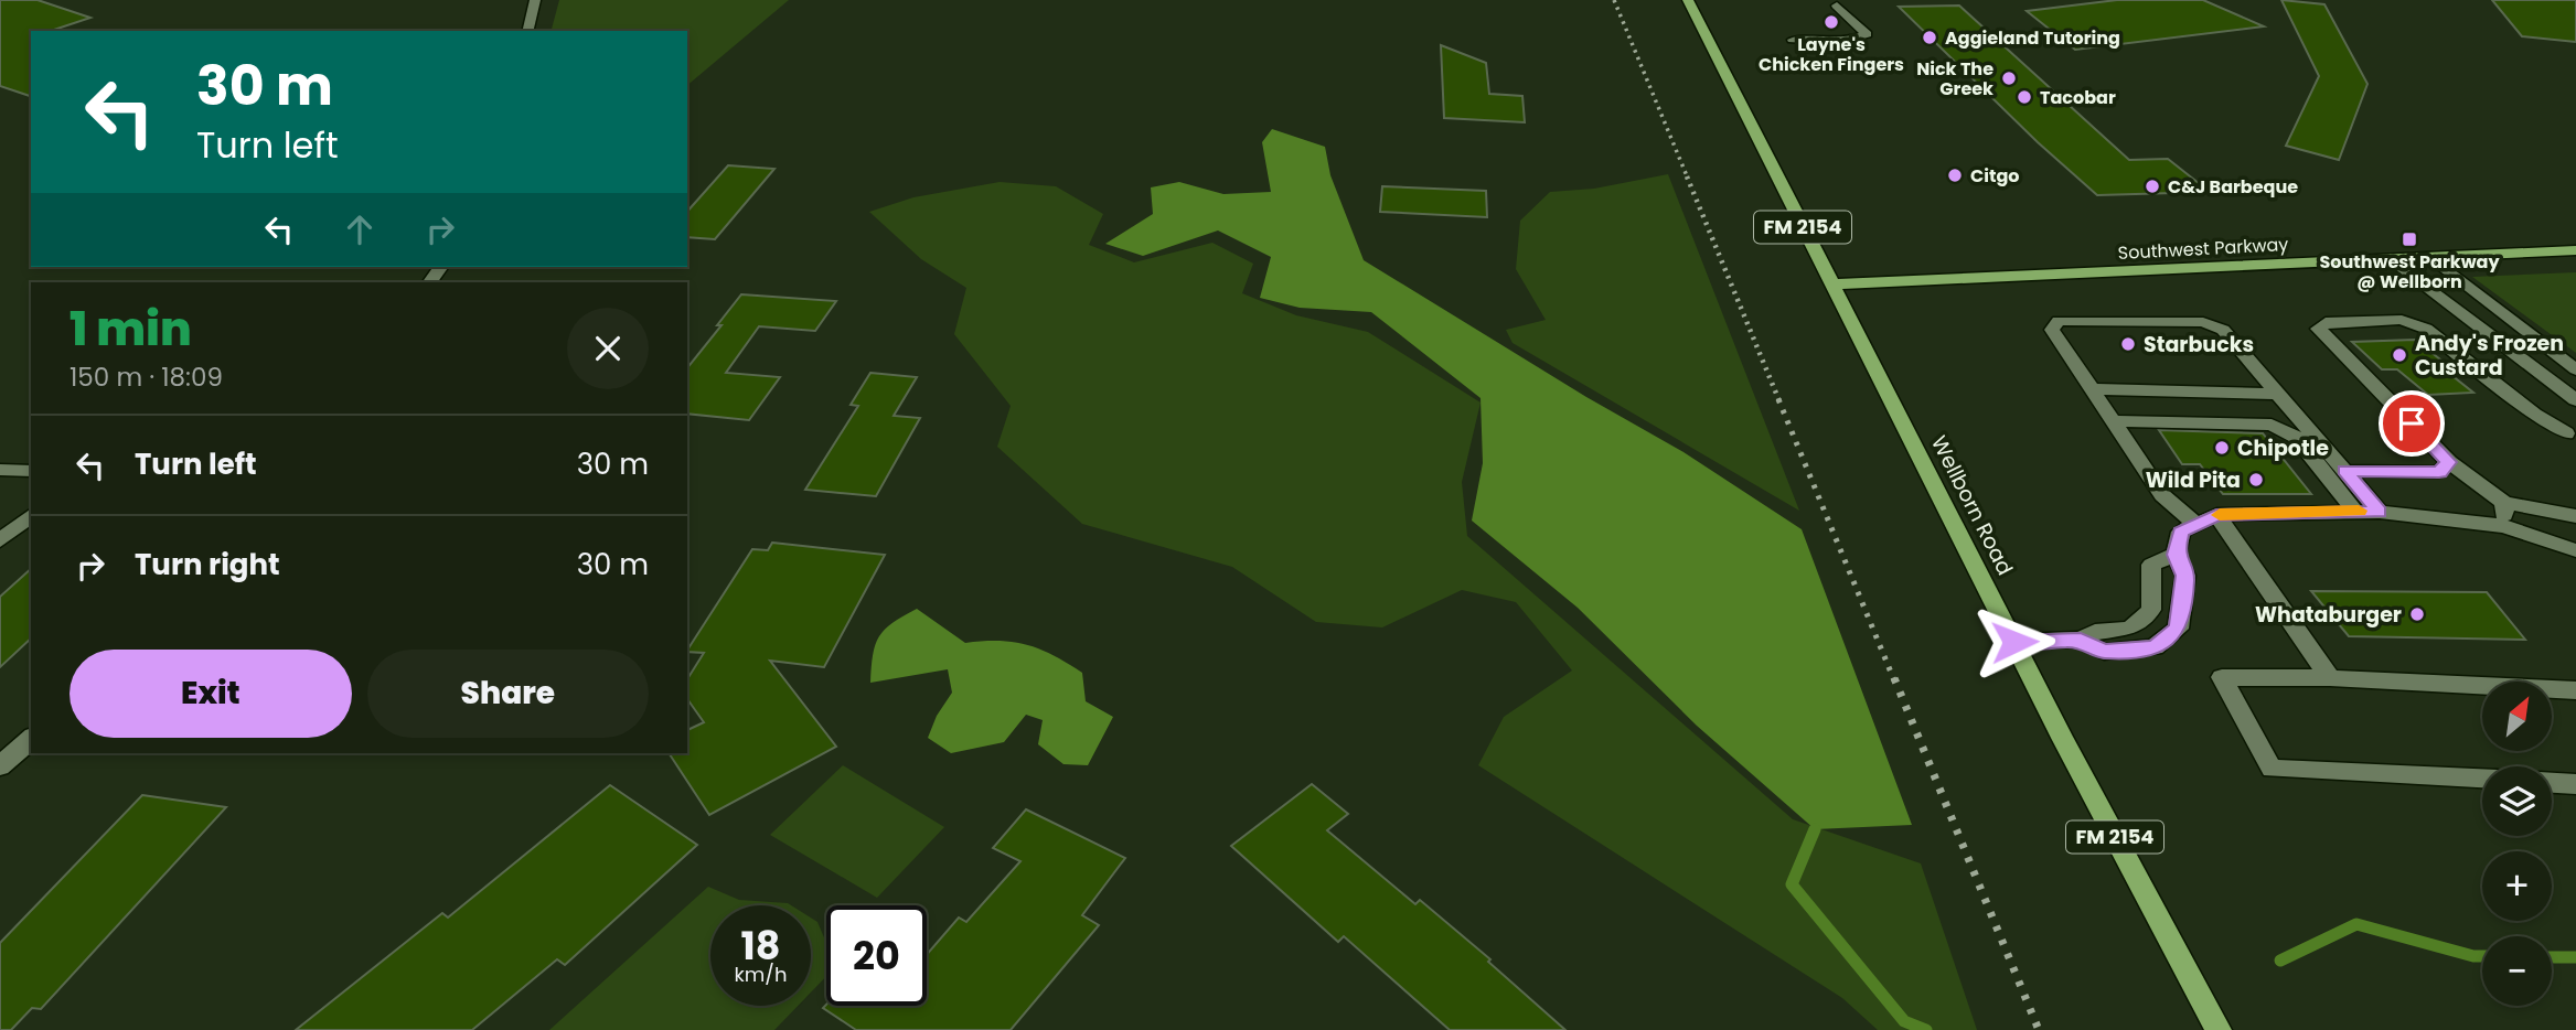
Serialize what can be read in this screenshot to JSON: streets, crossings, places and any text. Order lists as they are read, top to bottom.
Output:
{
  "streets": {
    "main road": ["FM 2154", "Southwest Parkway", "Wellborn Road"]
  },
  "crossings": [
    ["Southwest Parkway", "Wellborn Road"]
  ],
  "places": {
    "other": [
      "Layne's Chicken Fingers",
      "Aggieland Tutoring",
      "Nick The Greek",
      "Tacobar",
      "Citgo",
      "C&J Barbeque",
      "Starbucks",
      "Andy's Frozen Custard",
      "Chipotle",
      "Wild Pita",
      "Whataburger"
    ],
    "transit": ["Southwest Parkway @ Wellborn"]
  },
  "north": "top right",
  "page": {
    "turn": ["30 m", "Turn left"],
    "heading": ["1 min", "150 m · 18:09"],
    "list": [
      {
        "name": "Turn left",
        "value": "30 m"
      },
      {
        "name": "Turn right",
        "value": "30 m"
      }
    ],
    "buttons": ["Exit", "Share"],
    "map_buttons": ["+", "−"],
    "speed": "18 km/h",
    "limit": "20"
  }
}
